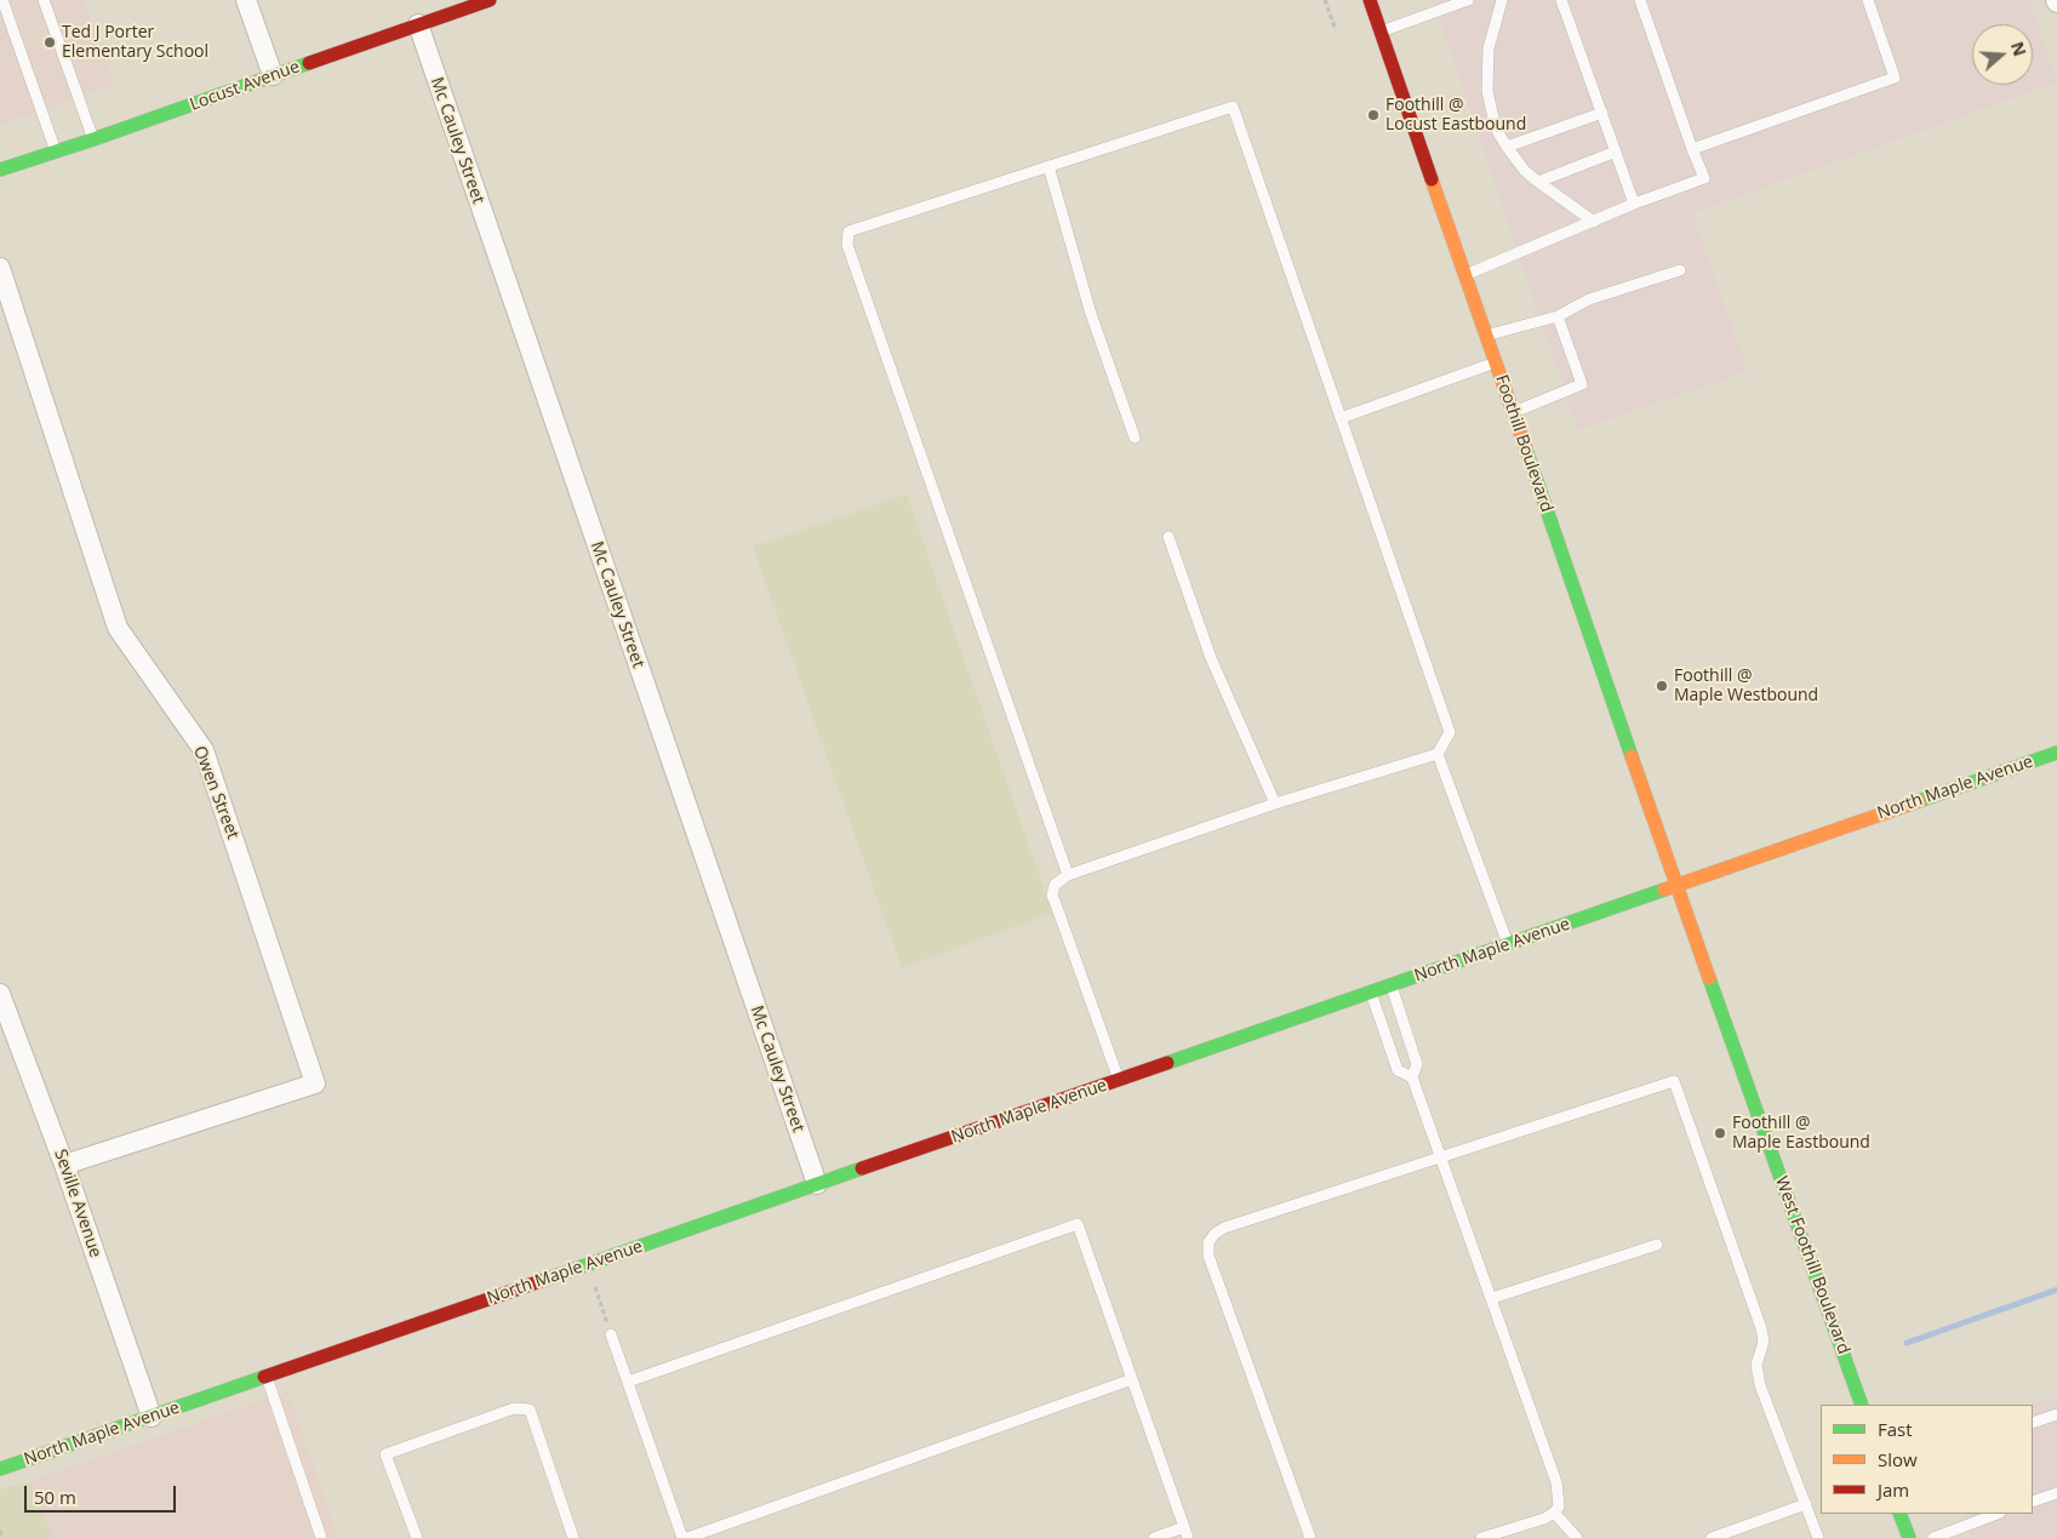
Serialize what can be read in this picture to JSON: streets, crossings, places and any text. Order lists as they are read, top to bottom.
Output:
{
  "streets": {
    "street": [
      "Locust Avenue",
      "Mc Cauley Street",
      "Foothill Boulevard",
      "North Maple Avenue",
      "Owen Street",
      "Seville Avenue",
      "West Foothill Boulevard"
    ]
  },
  "crossings": [
    ["Locust Avenue", "Mc Cauley Street"],
    ["Mc Cauley Street", "North Maple Avenue"],
    ["Foothill Boulevard", "North Maple Avenue"],
    ["Foothill Boulevard", "West Foothill Boulevard"],
    ["North Maple Avenue", "Seville Avenue"],
    ["North Maple Avenue", "West Foothill Boulevard"],
    ["Owen Street", "Seville Avenue"]
  ],
  "places": [
    "Ted J Porter Elementary School",
    "Foothill @ Locust Eastbound",
    "Foothill @ Maple Westbound",
    "Foothill @ Maple Eastbound"
  ],
  "legend": ["Fast", "Slow", "Jam"],
  "scale_bar": "50 m",
  "north": "right"
}
